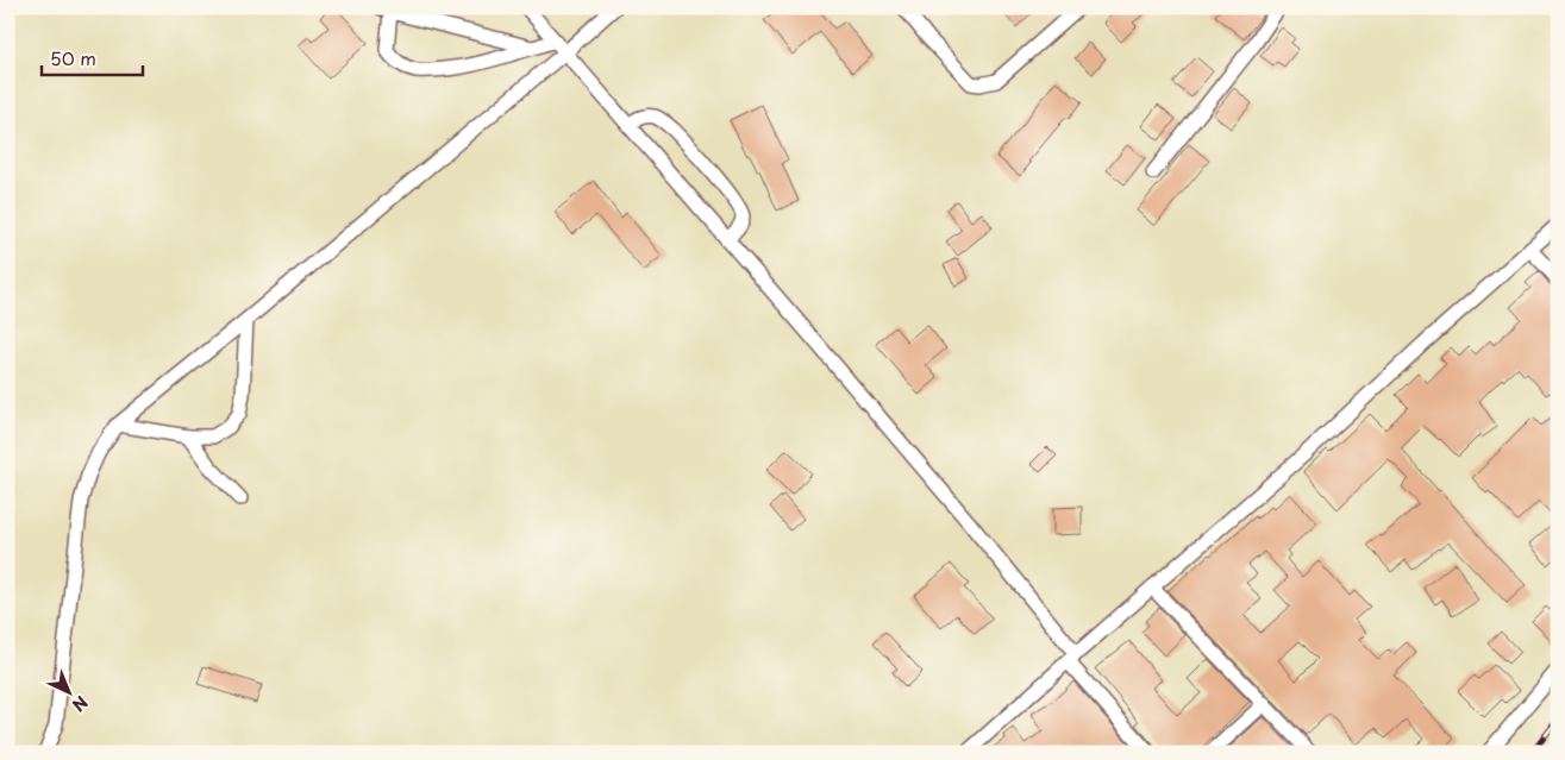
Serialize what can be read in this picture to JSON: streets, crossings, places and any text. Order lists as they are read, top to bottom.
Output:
{
  "scale_bar": "50 m",
  "north": "bottom right"
}
